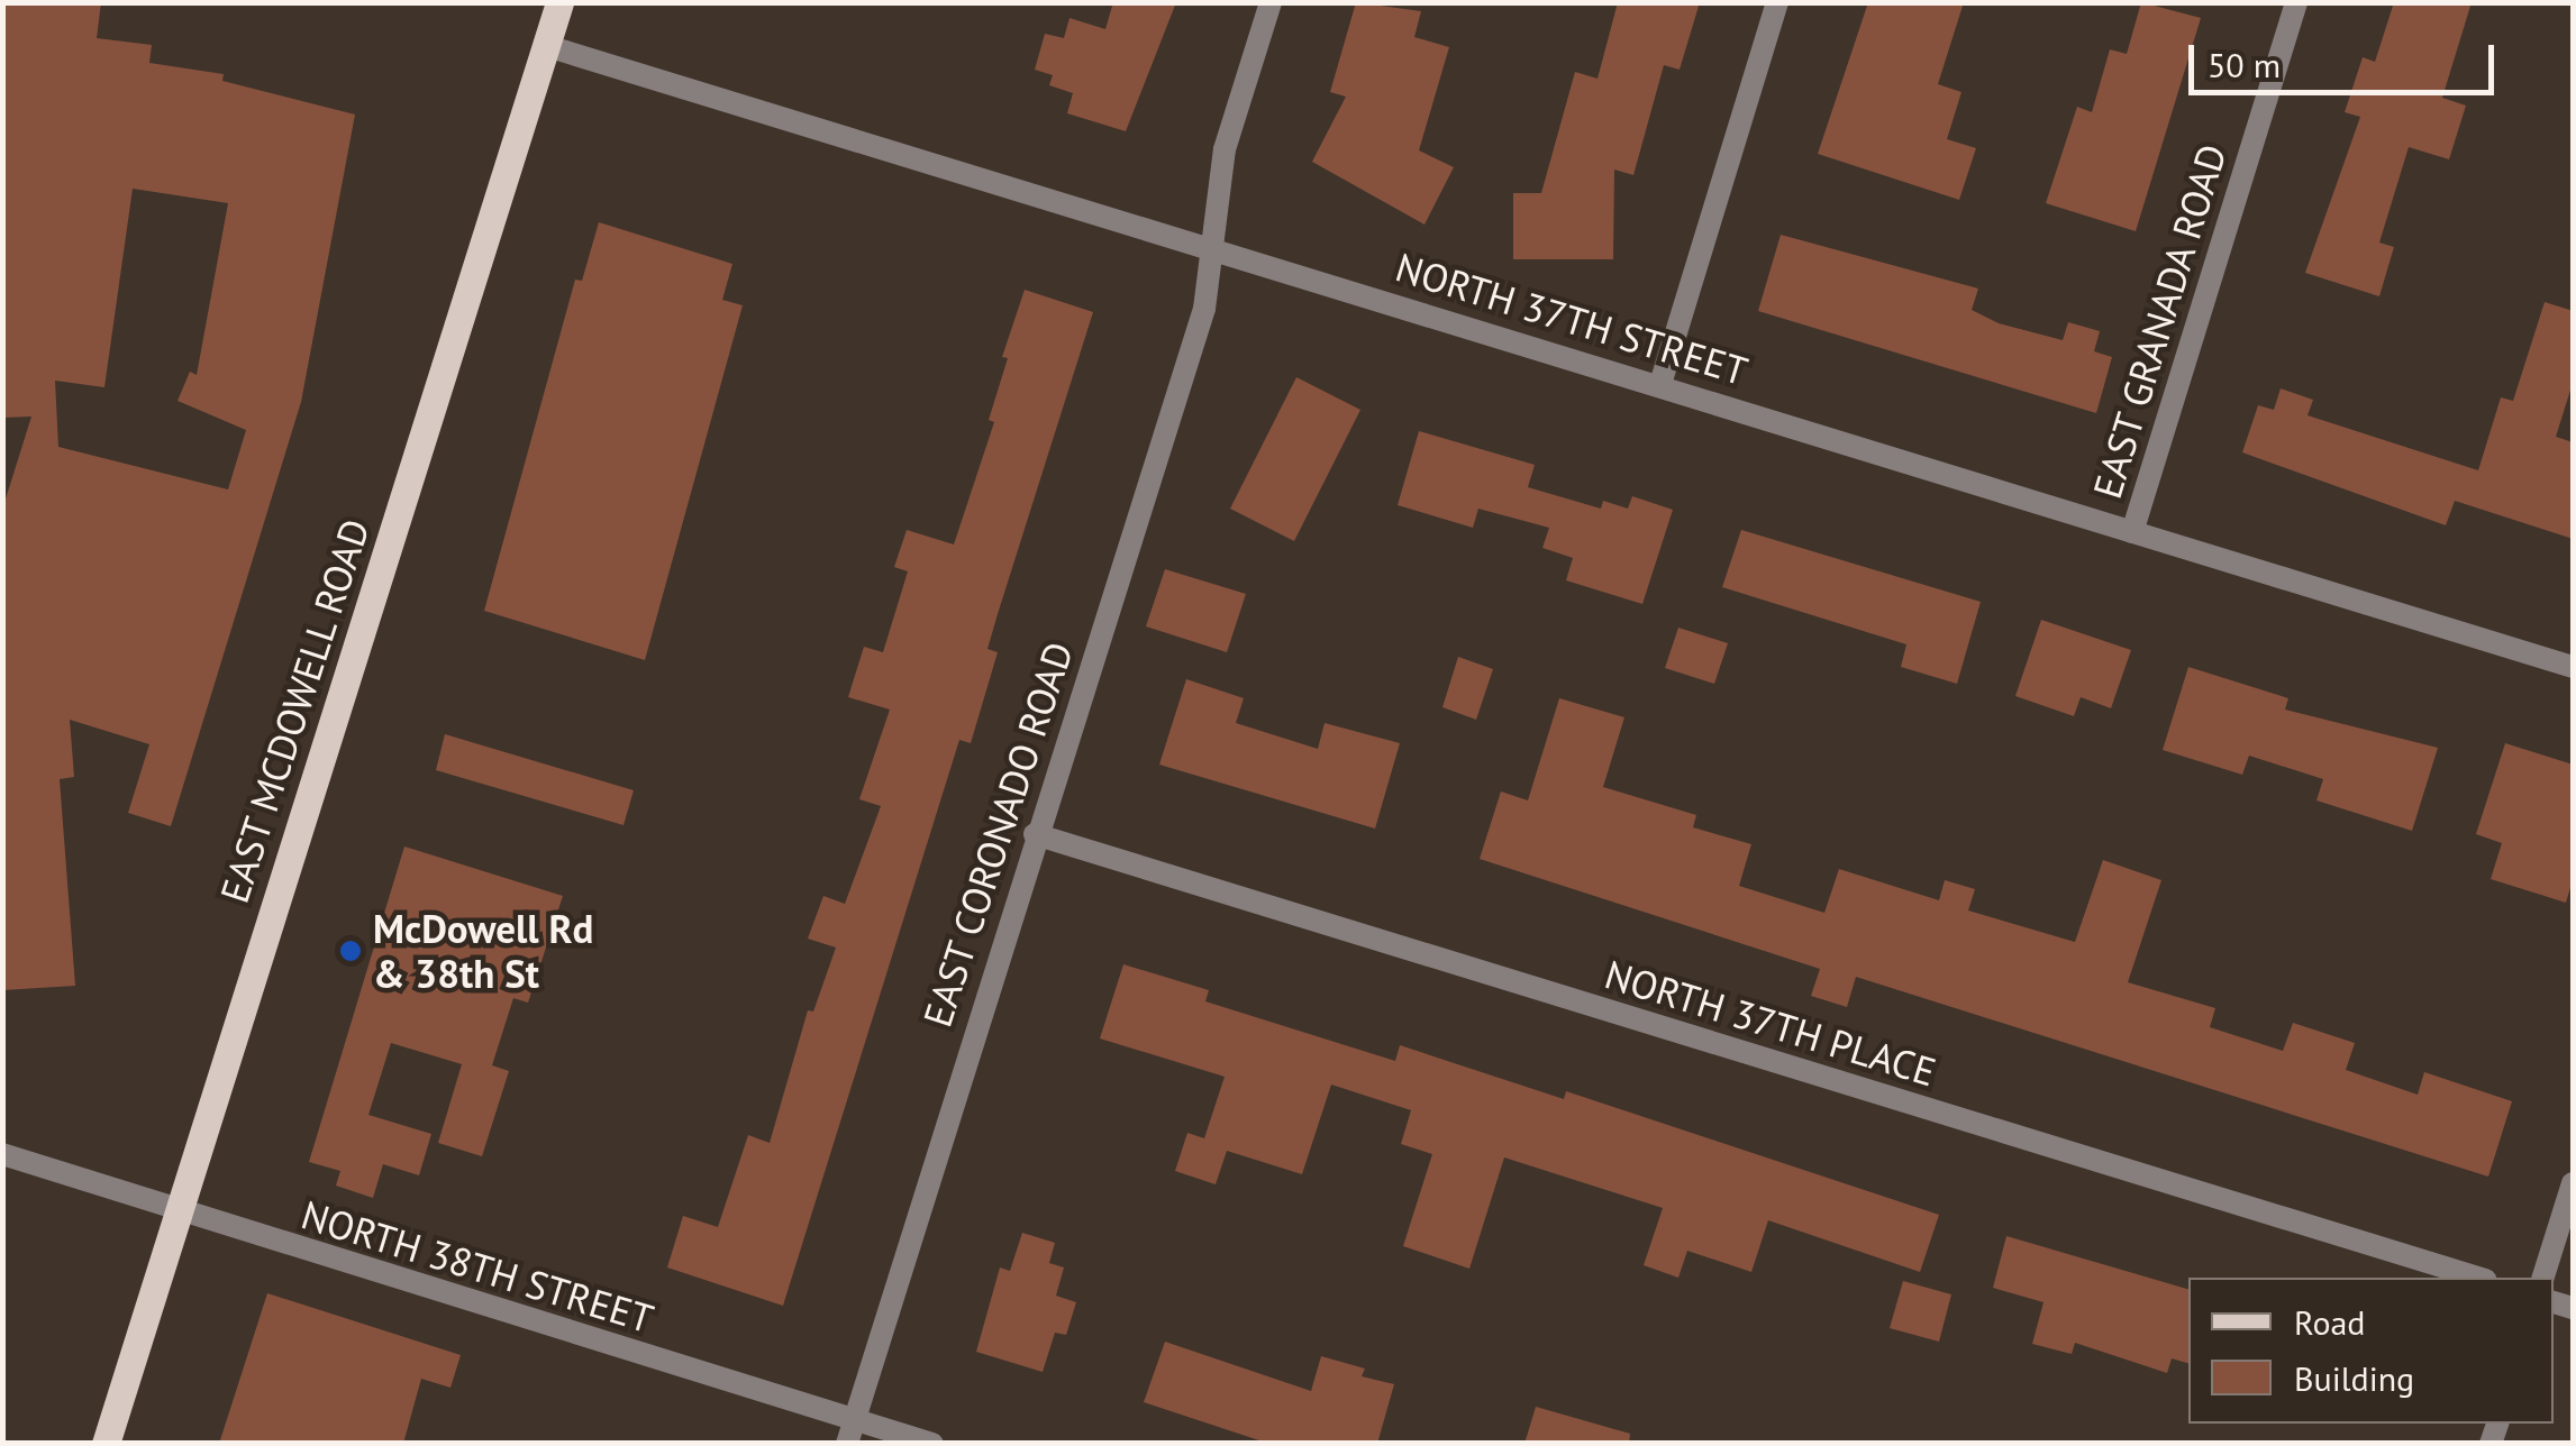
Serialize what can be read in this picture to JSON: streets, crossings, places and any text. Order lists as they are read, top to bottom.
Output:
{
  "streets": {
    "main road": ["EAST MCDOWELL ROAD"],
    "street": [
      "NORTH 37TH STREET",
      "EAST GRANADA ROAD",
      "EAST CORONADO ROAD",
      "NORTH 37TH PLACE",
      "NORTH 38TH STREET"
    ]
  },
  "crossings": [
    ["NORTH 37TH STREET", "EAST GRANADA ROAD"],
    ["NORTH 37TH STREET", "EAST MCDOWELL ROAD"],
    ["NORTH 37TH STREET", "EAST CORONADO ROAD"],
    ["EAST MCDOWELL ROAD", "NORTH 38TH STREET"],
    ["EAST CORONADO ROAD", "NORTH 37TH PLACE"],
    ["EAST CORONADO ROAD", "NORTH 38TH STREET"]
  ],
  "places": ["McDowell Rd & 38th St"],
  "legend": ["Road", "Building"],
  "scale_bar": "50 m"
}
